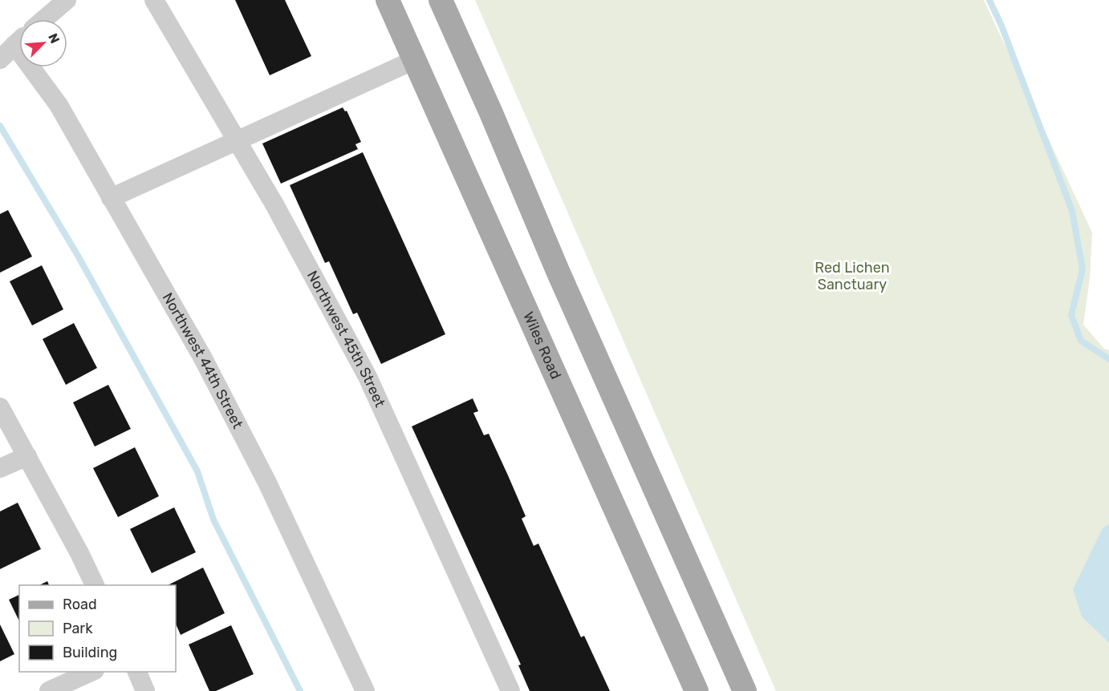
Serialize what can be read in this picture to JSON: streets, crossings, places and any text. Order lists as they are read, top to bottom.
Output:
{
  "streets": {
    "main road": ["Wiles Road"],
    "street": ["Northwest 45th Street", "Northwest 44th Street"]
  },
  "parks": ["Red Lichen Sanctuary"],
  "legend": ["Road", "Park", "Building"],
  "north": "top right"
}
